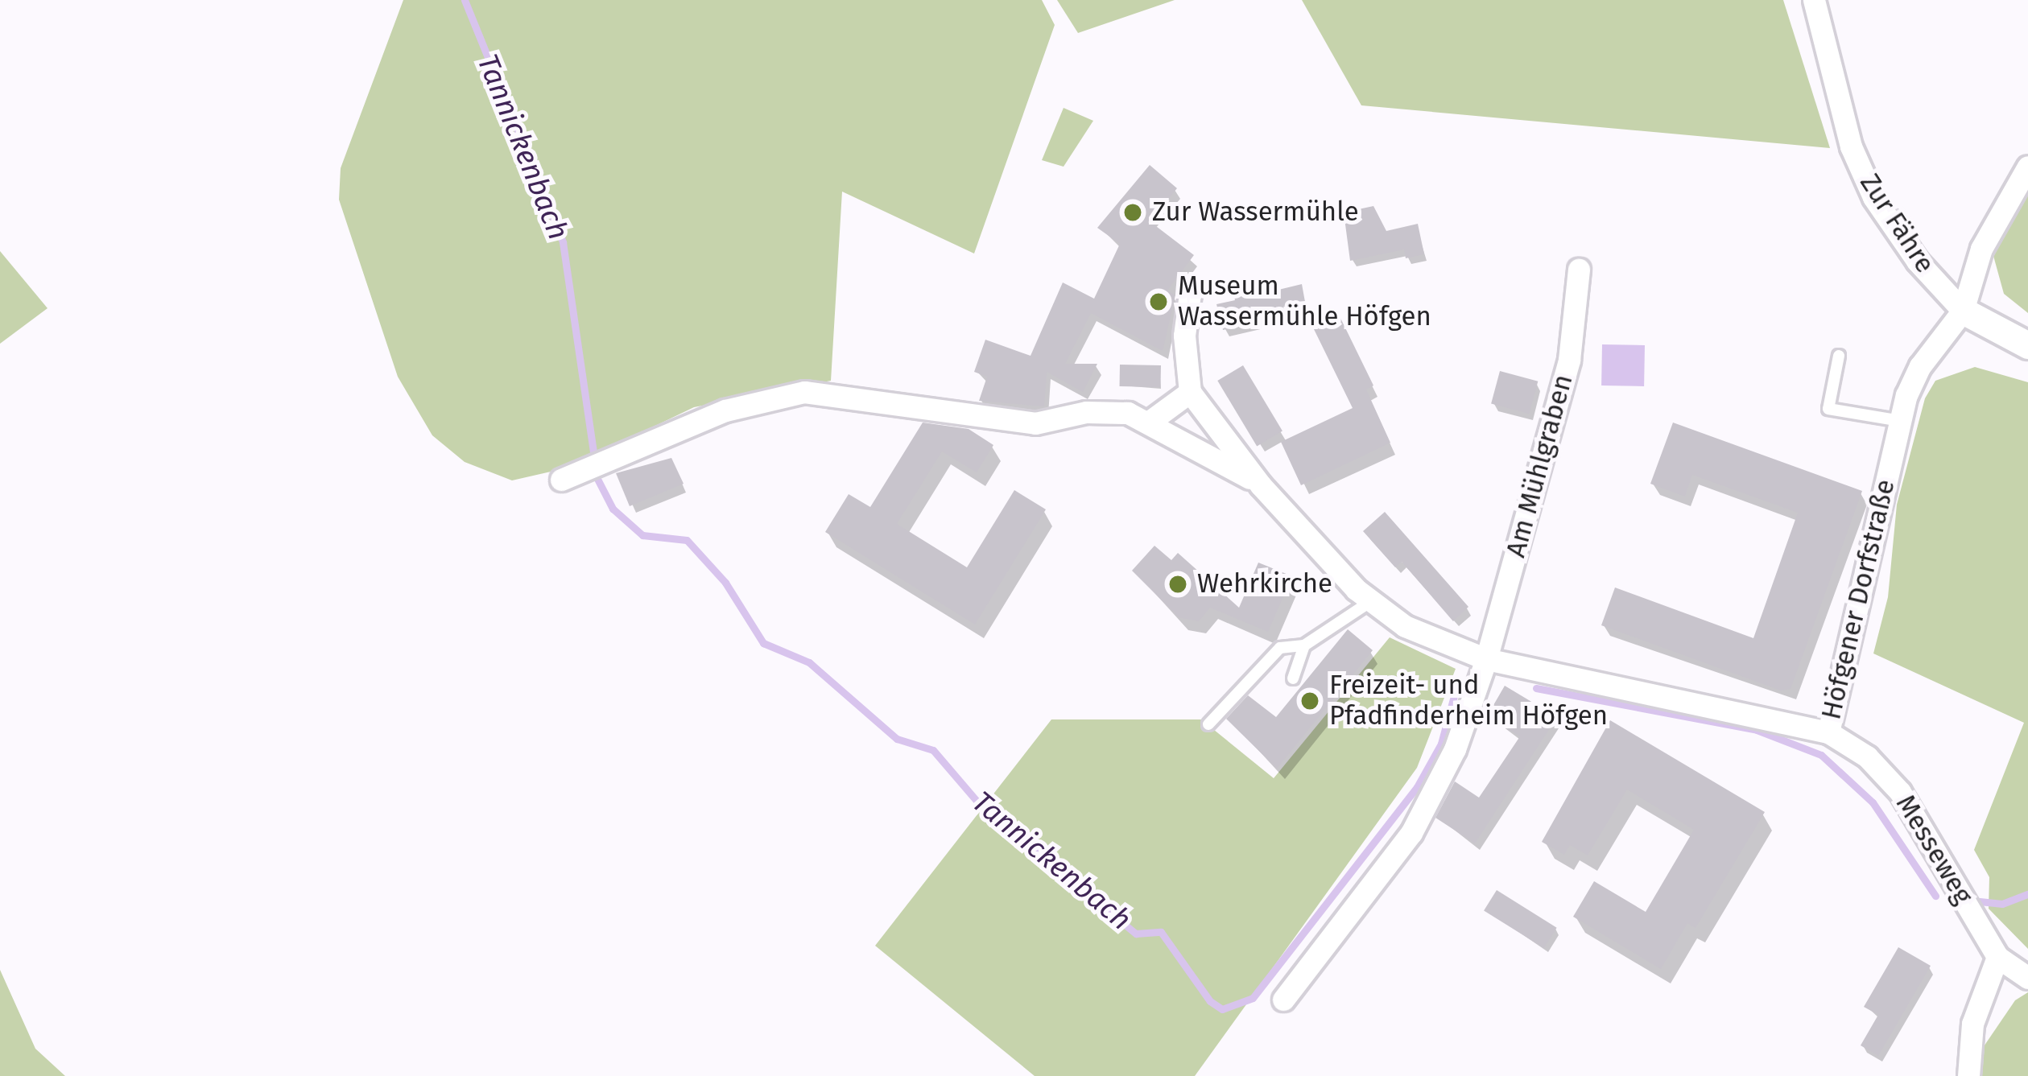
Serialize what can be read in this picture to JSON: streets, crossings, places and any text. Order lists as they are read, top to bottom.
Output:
{
  "streets": {
    "street": [
      "Zur Fähre",
      "Am Mühlgraben",
      "Höfgener Dorfstraße",
      "Messeweg"
    ]
  },
  "crossings": [
    ["Zur Fähre", "Höfgener Dorfstraße"],
    ["Am Mühlgraben", "Höfgener Dorfstraße"],
    ["Höfgener Dorfstraße", "Messeweg"]
  ],
  "water": ["Tannickenbach"],
  "places": [
    "Zur Wassermühle",
    "Museum Wassermühle Höfgen",
    "Wehrkirche",
    "Freizeit- und Pfadfinderheim Höfgen"
  ]
}
